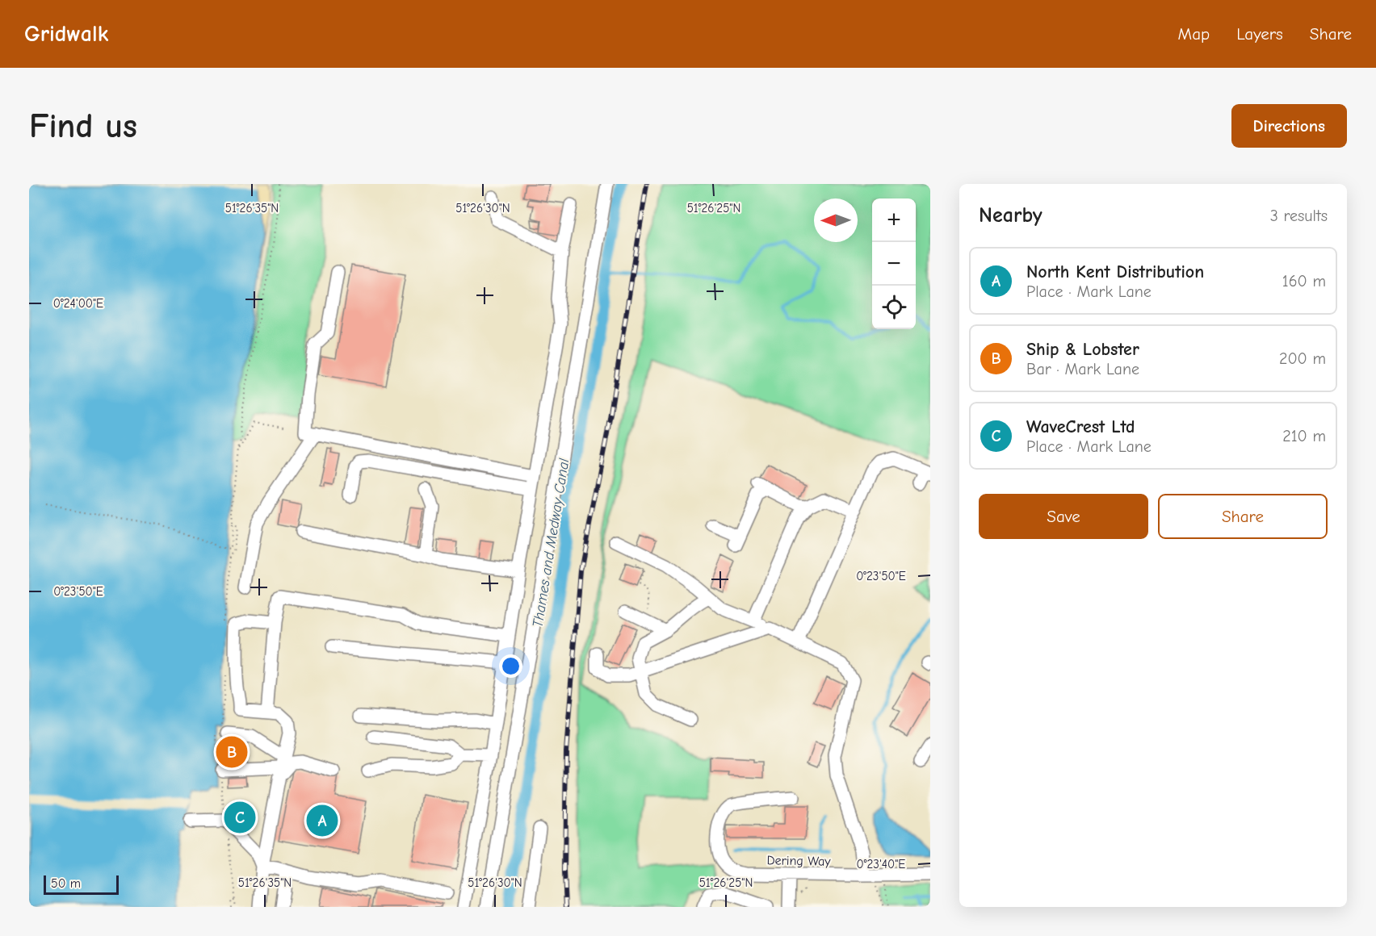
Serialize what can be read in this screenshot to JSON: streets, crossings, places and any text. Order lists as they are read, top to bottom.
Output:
{
  "streets": {
    "street": ["Dering Way"]
  },
  "water": ["Thames and Medway Canal"],
  "scale_bar": "50 m",
  "north": "left",
  "page": {
    "header": "Gridwalk",
    "nav": ["Map", "Layers", "Share"],
    "buttons": [
      "Directions",
      ["Save", "Share"]
    ],
    "title": "Find us",
    "heading": ["Nearby", "3 results"],
    "map_buttons": ["+", "−"],
    "list": [
      {
        "mark": "A",
        "name": "North Kent Distribution",
        "note": "Place · Mark Lane",
        "value": "160 m"
      },
      {
        "mark": "B",
        "name": "Ship & Lobster",
        "note": "Bar · Mark Lane",
        "value": "200 m"
      },
      {
        "mark": "C",
        "name": "WaveCrest Ltd",
        "note": "Place · Mark Lane",
        "value": "210 m"
      }
    ],
    "pins": ["B", "C", "A"],
    "scale": "50 m"
  },
  "coordinates": [
    "51°26'35\"N",
    "51°26'30\"N",
    "51°26'25\"N",
    "0°24'00\"E",
    "0°23'50\"E",
    "0°23'40\"E"
  ]
}
